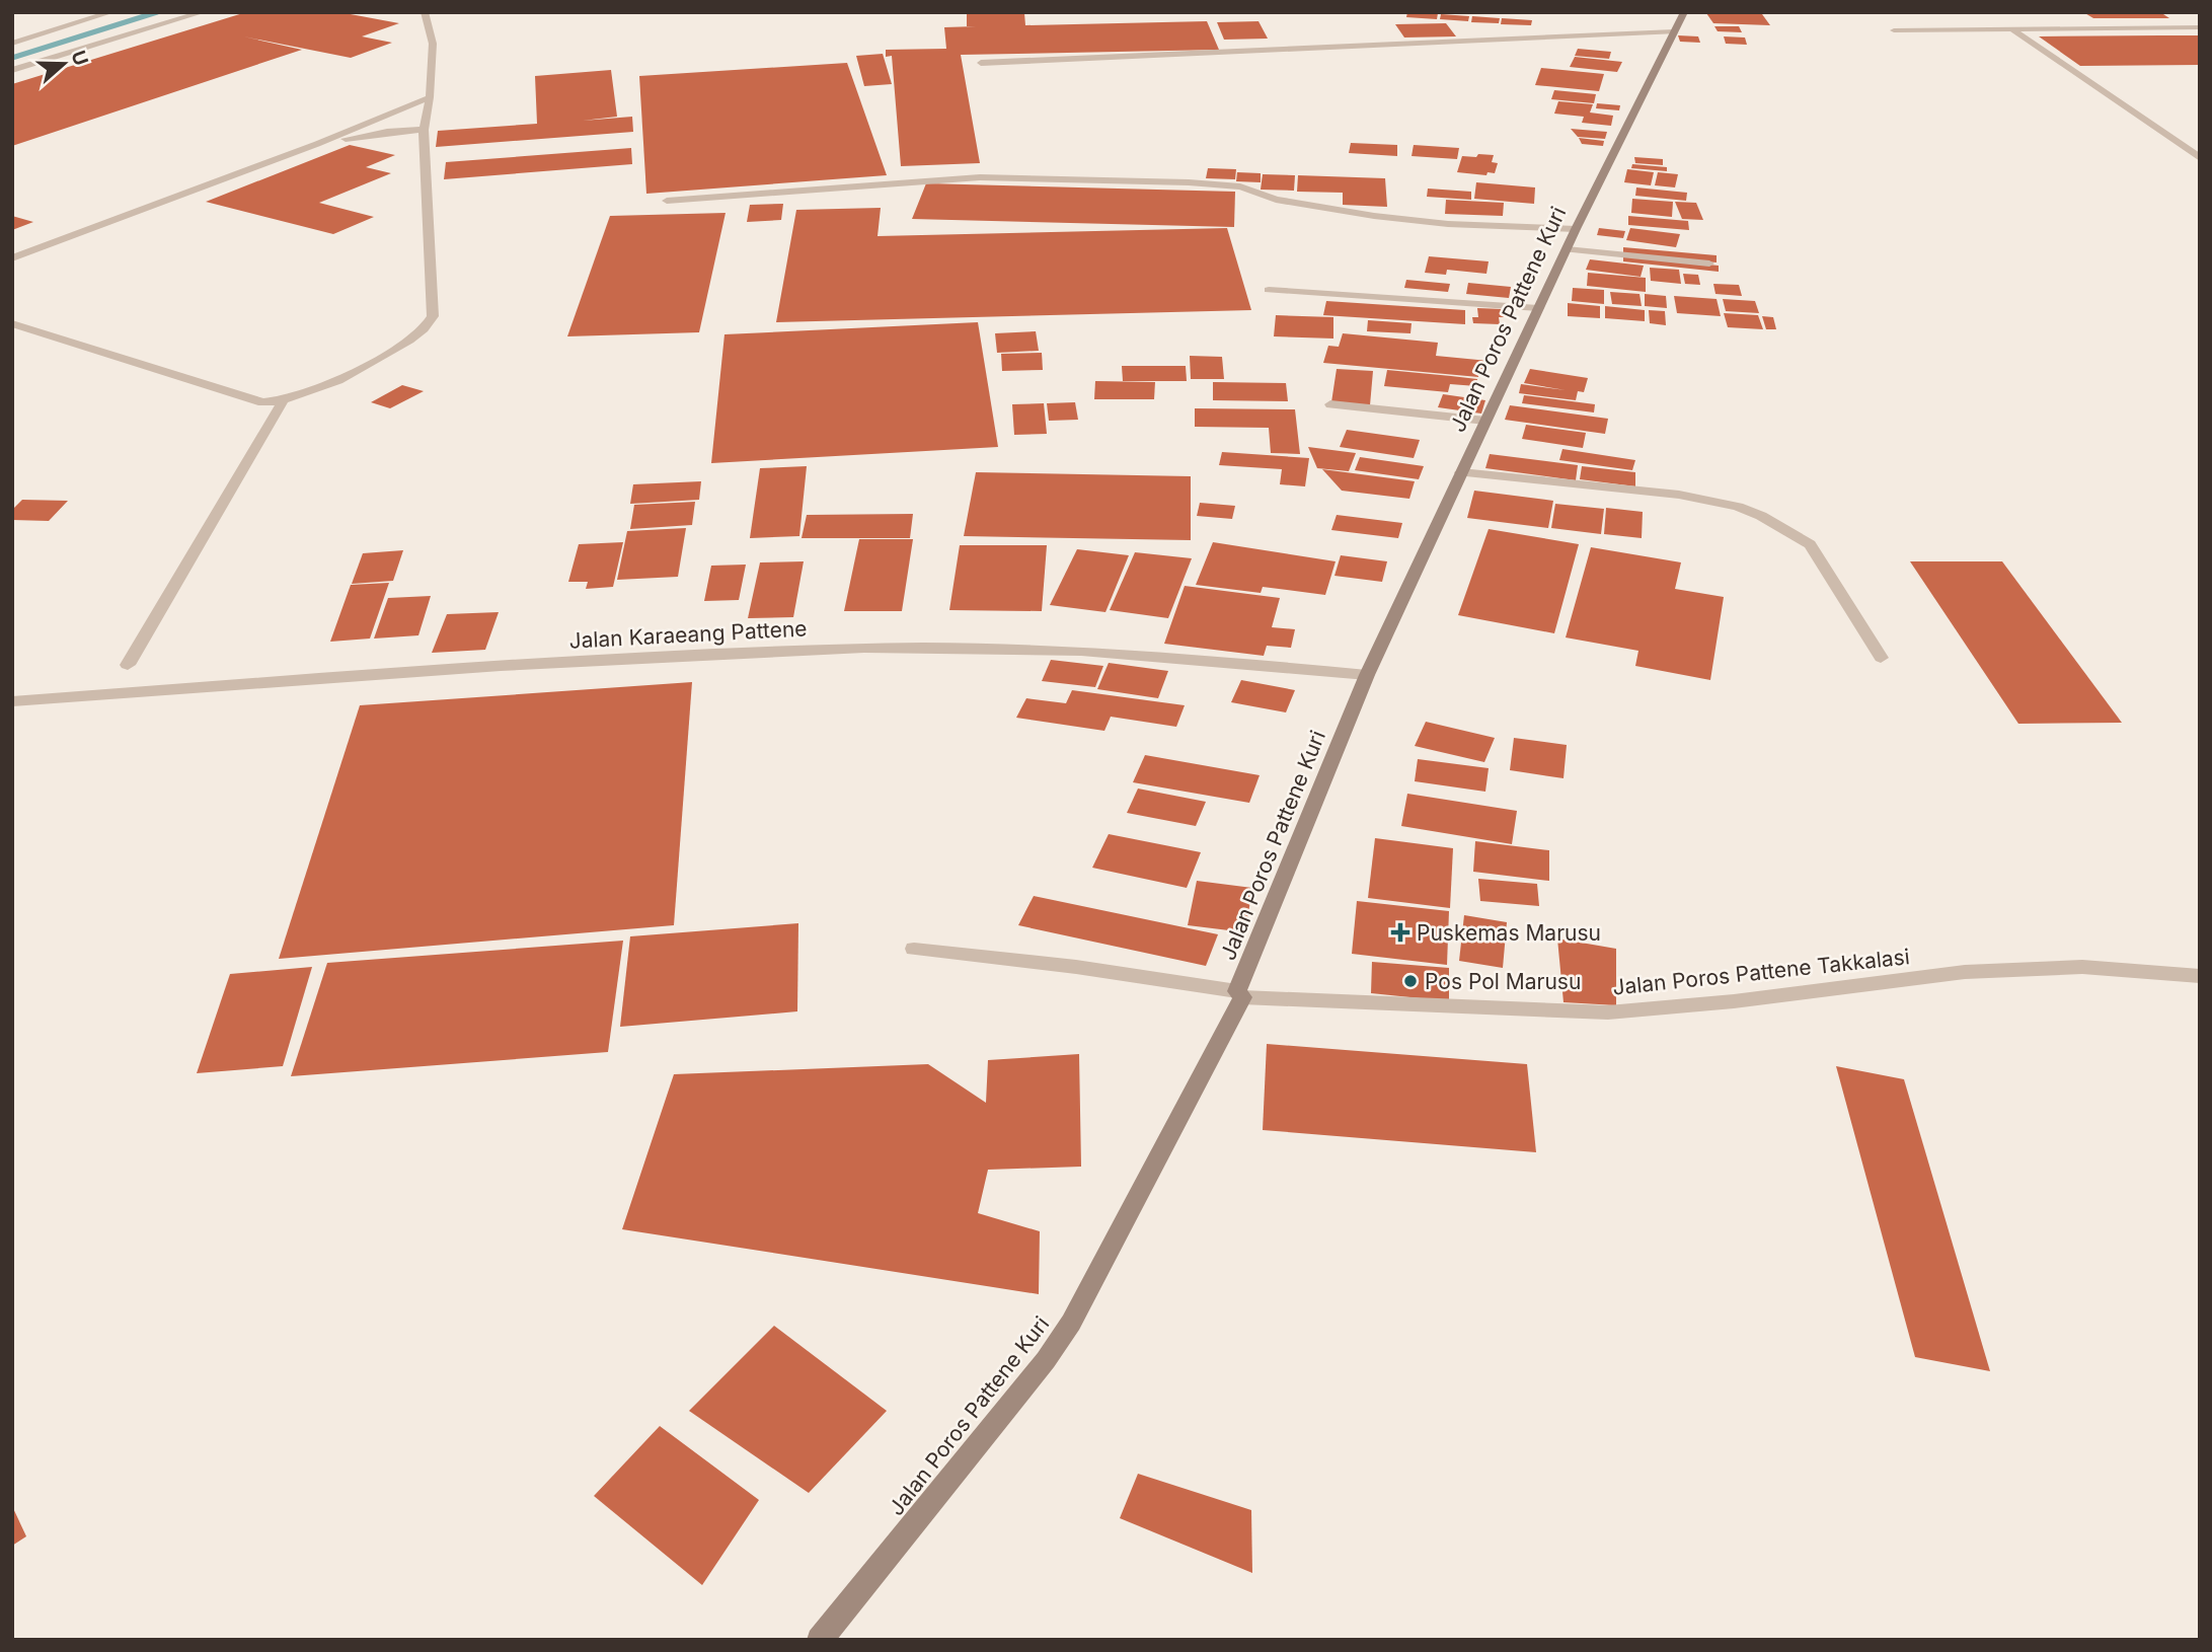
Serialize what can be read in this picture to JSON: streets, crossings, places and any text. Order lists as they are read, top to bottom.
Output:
{
  "streets": {
    "street": ["Jalan Poros Pattene Kuri", "Jalan Karaeang Pattene", "Jalan Poros Pattene Takkalasi"]
  },
  "crossings": [
    ["Jalan Poros Pattene Kuri", "Jalan Karaeang Pattene"],
    ["Jalan Poros Pattene Kuri", "Jalan Poros Pattene Takkalasi"]
  ],
  "places": {
    "health": ["Puskemas Marusu"],
    "other": ["Pos Pol Marusu"]
  },
  "north": "right"
}
